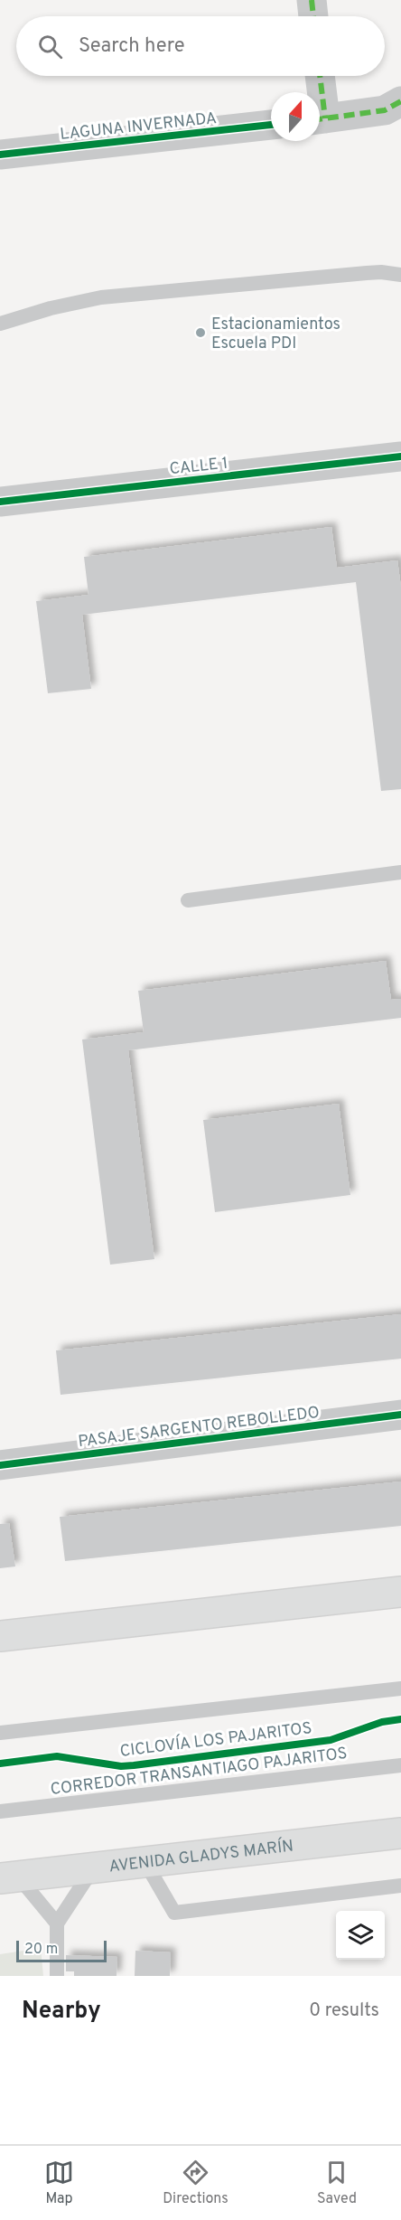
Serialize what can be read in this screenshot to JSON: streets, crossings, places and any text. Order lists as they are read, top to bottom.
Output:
{
  "streets": {
    "main road": ["AVENIDA GLADYS MARÍN"],
    "street": ["LAGUNA INVERNADA", "CALLE 1", "PASAJE SARGENTO REBOLLEDO"],
    "lane": ["CORREDOR TRANSANTIAGO PAJARITOS"],
    "cycle path": ["CICLOVÍA LOS PAJARITOS"]
  },
  "places": ["Estacionamientos Escuela PDI"],
  "scale_bar": "20 m",
  "north": "top",
  "page": {
    "search": "Search here",
    "scale": "20 m",
    "heading": ["Nearby", "0 results"],
    "nav": ["Map", "Directions", "Saved"]
  }
}
